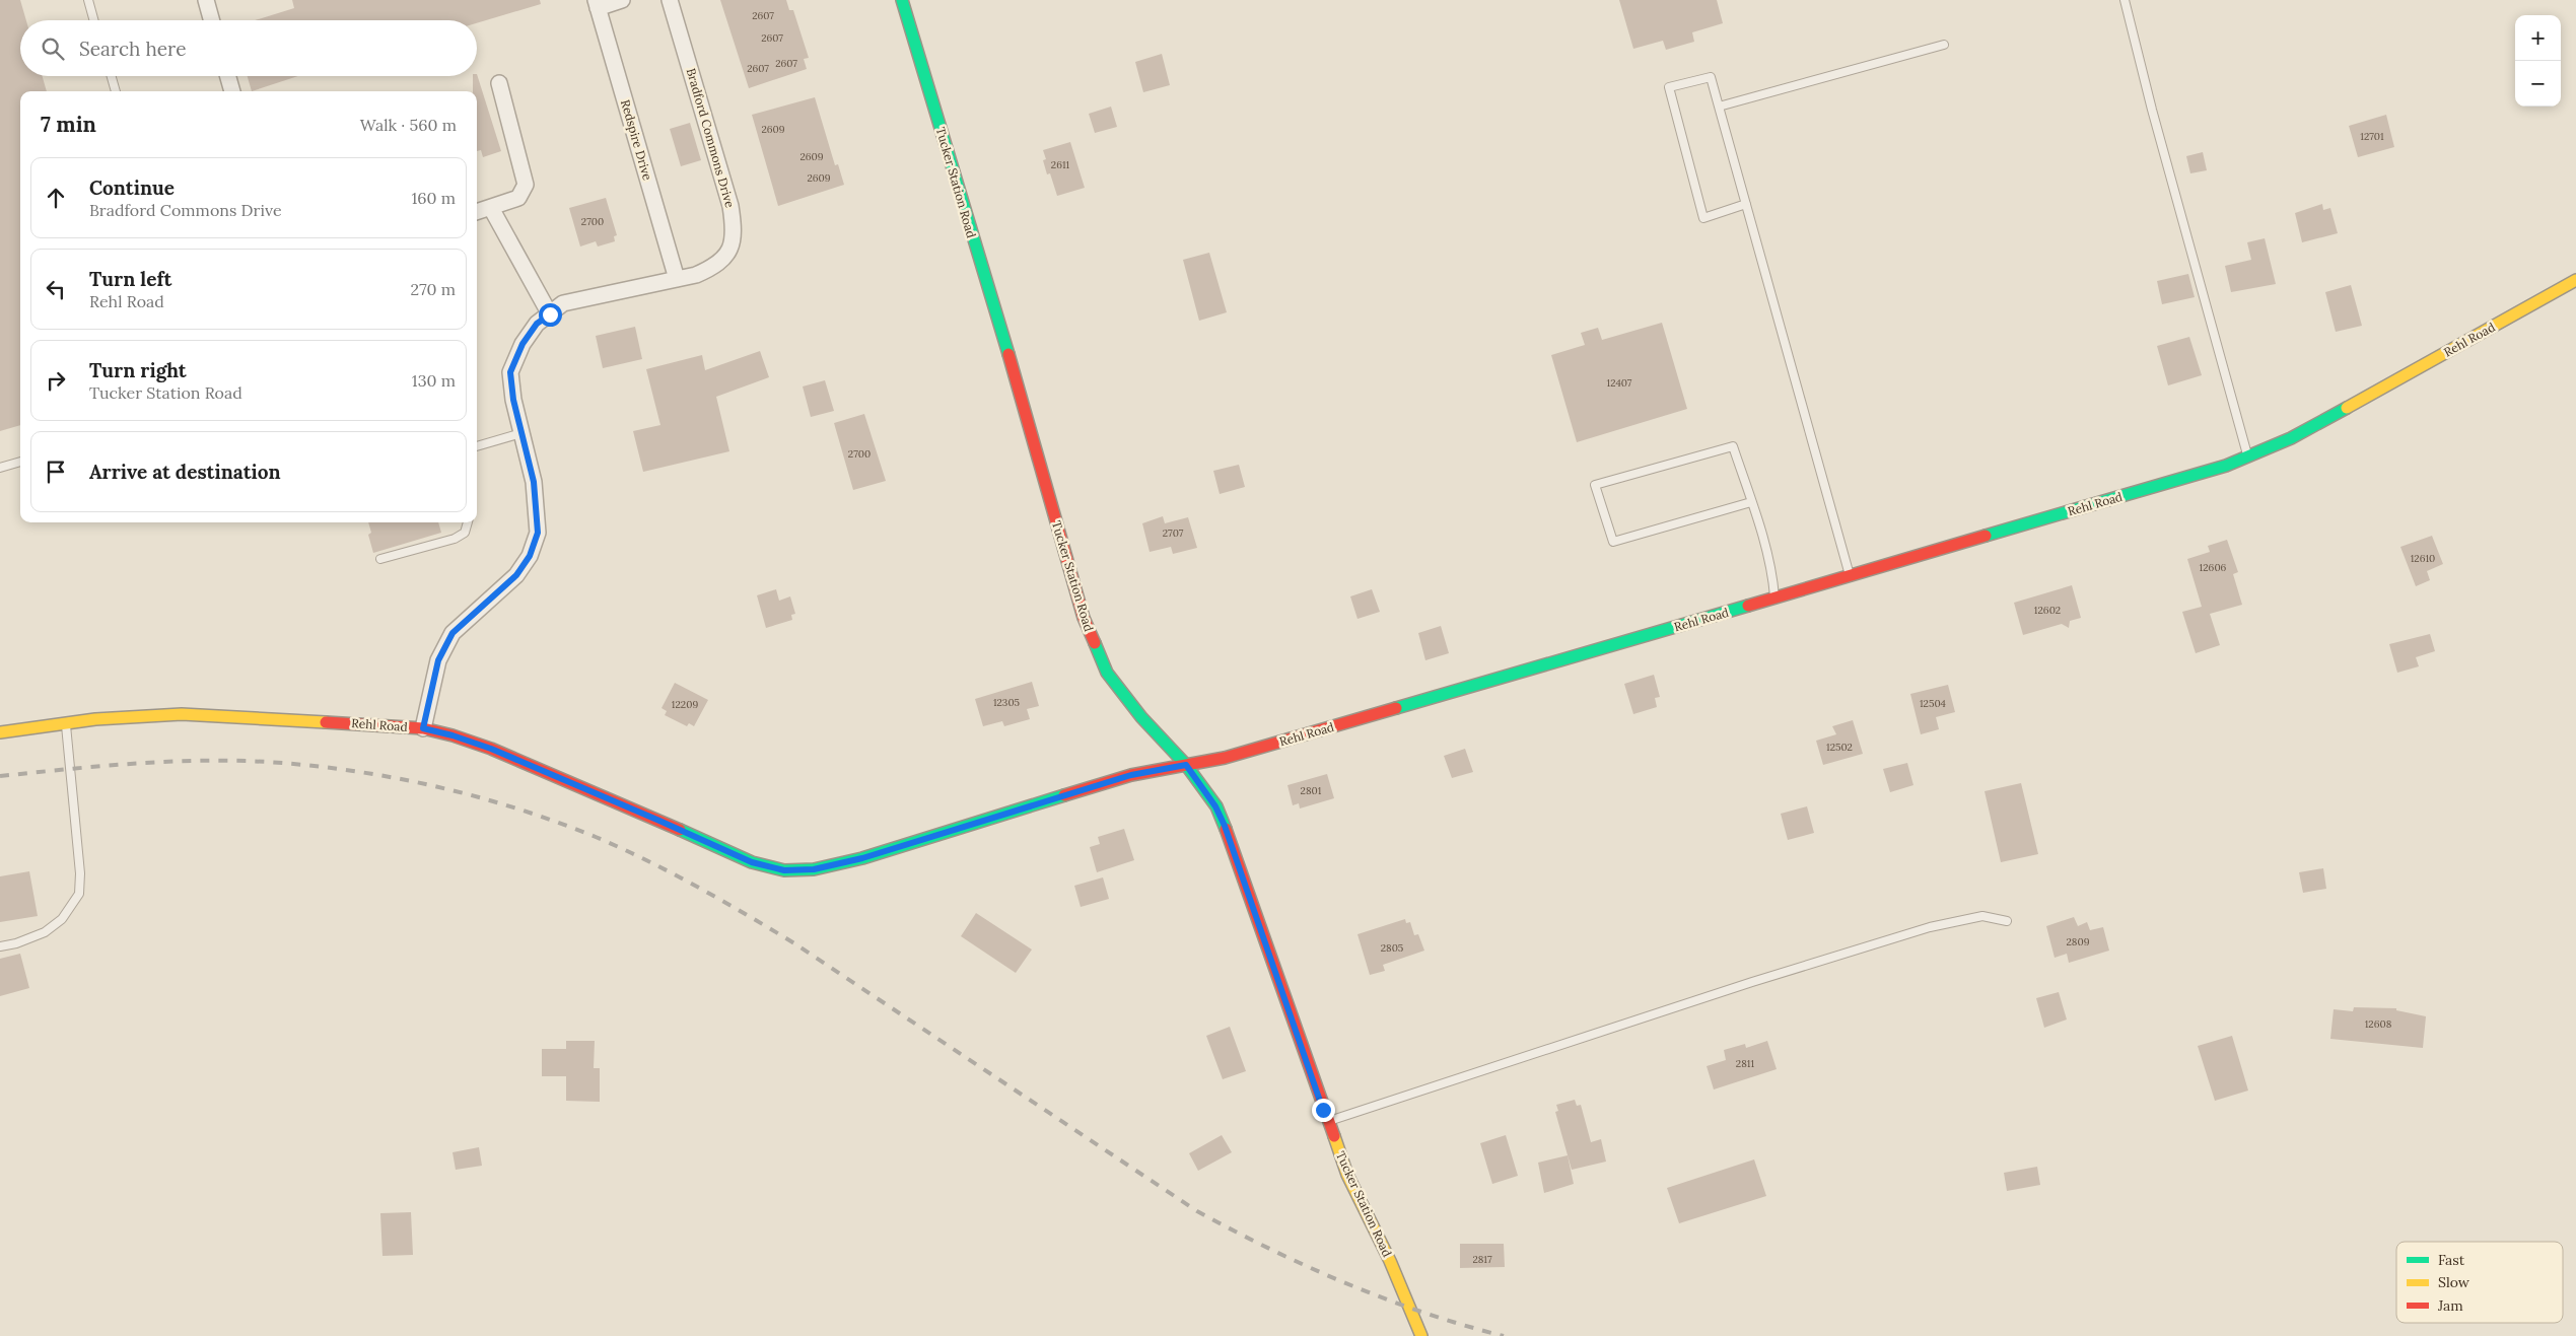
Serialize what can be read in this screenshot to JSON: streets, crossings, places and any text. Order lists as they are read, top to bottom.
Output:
{
  "streets": {
    "street": [
      "Bradford Commons Drive",
      "Redspire Drive",
      "Tucker Station Road",
      "Rehl Road"
    ]
  },
  "crossings": [
    ["Bradford Commons Drive", "Redspire Drive"],
    ["Bradford Commons Drive", "Rehl Road"],
    ["Tucker Station Road", "Rehl Road"]
  ],
  "house_numbers": [
    "2607",
    "2607",
    "2607",
    "2607",
    "2609",
    "12701",
    "2609",
    "2611",
    "2609",
    "2700",
    "12407",
    "2700",
    "2707",
    "12610",
    "12606",
    "12602",
    "12305",
    "12504",
    "12209",
    "12502",
    "2801",
    "2809",
    "2805",
    "12608",
    "2811",
    "2817"
  ],
  "legend": ["Fast", "Slow", "Jam"],
  "page": {
    "map_buttons": ["+", "−"],
    "search": "Search here",
    "heading": ["7 min", "Walk · 560 m"],
    "list": [
      ["Continue", "Bradford Commons Drive", "160 m"],
      ["Turn left", "Rehl Road", "270 m"],
      ["Turn right", "Tucker Station Road", "130 m"],
      "Arrive at destination"
    ]
  }
}
